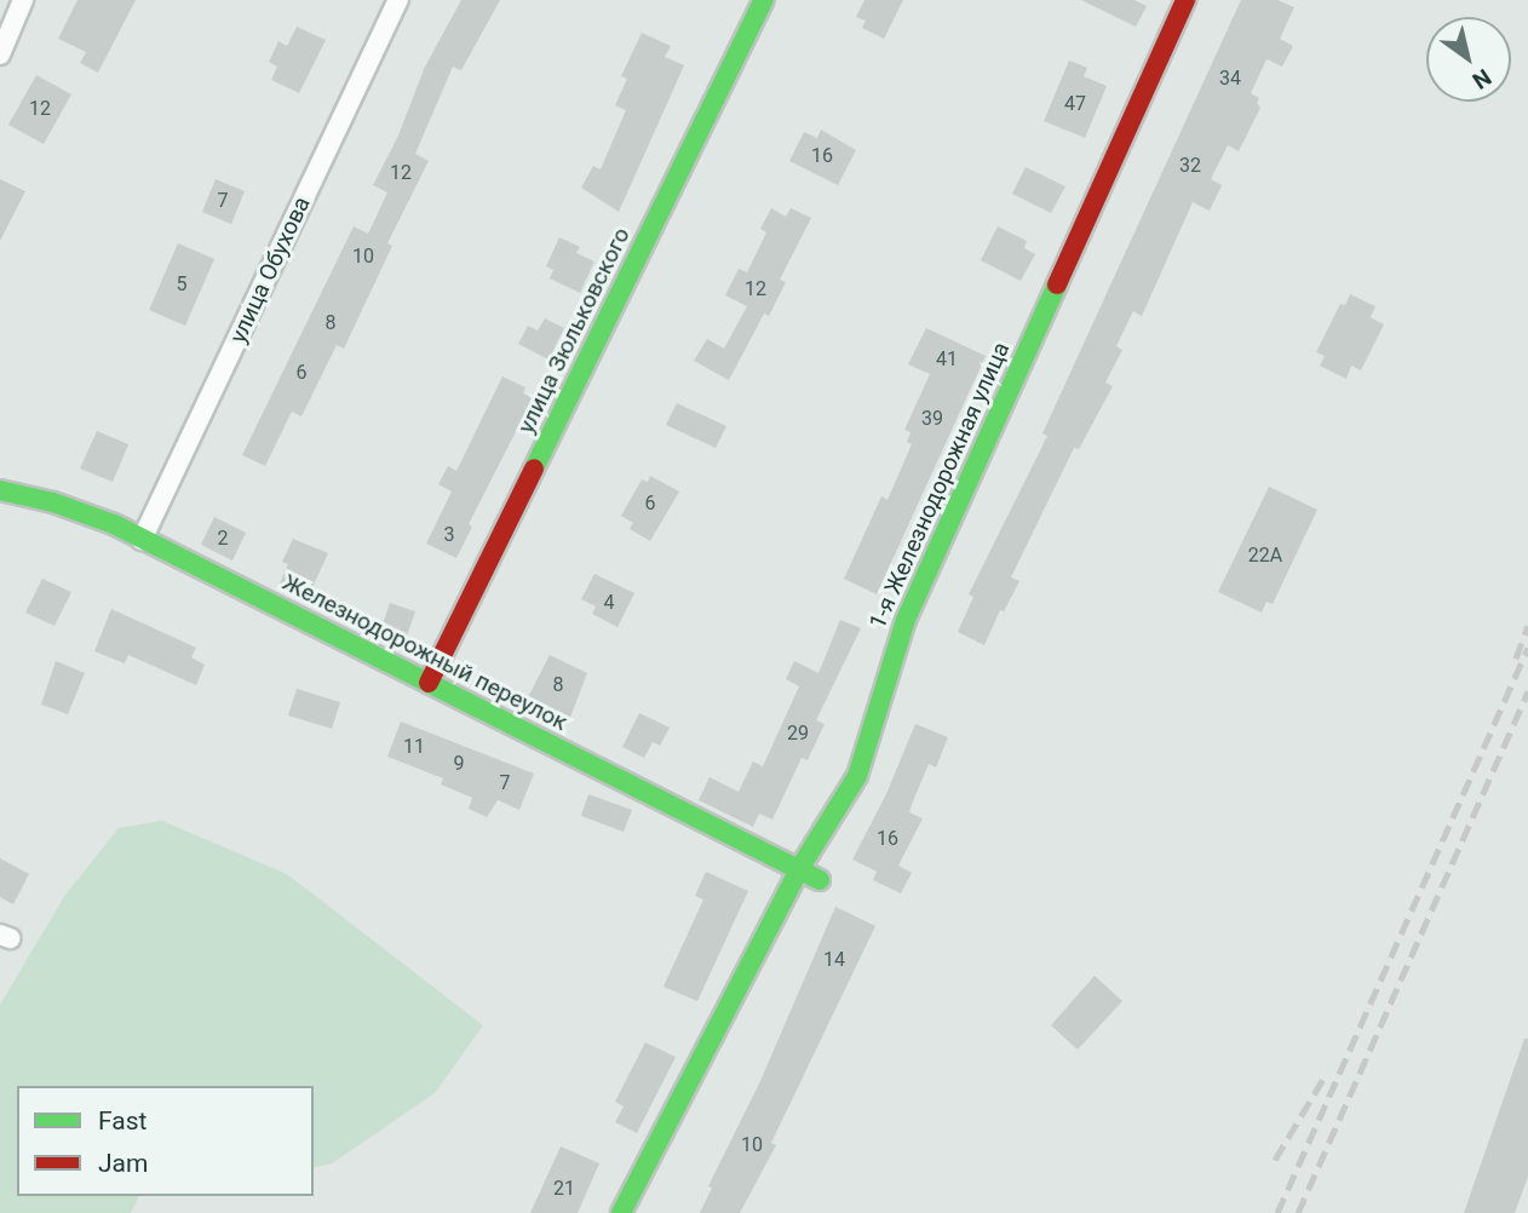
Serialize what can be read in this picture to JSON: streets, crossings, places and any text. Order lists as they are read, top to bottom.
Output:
{
  "streets": {
    "street": [
      "улица Обухова",
      "улица Зюльковского",
      "1-я Железнодорожная улица",
      "Железнодорожный переулок"
    ]
  },
  "crossings": [
    ["улица Обухова", "Железнодорожный переулок"],
    ["улица Зюльковского", "Железнодорожный переулок"],
    ["1-я Железнодорожная улица", "Железнодорожный переулок"]
  ],
  "house_numbers": [
    "34",
    "47",
    "12",
    "16",
    "32",
    "12",
    "7",
    "10",
    "5",
    "12",
    "8",
    "41",
    "6",
    "39",
    "6",
    "3",
    "2",
    "22А",
    "4",
    "8",
    "29",
    "11",
    "9",
    "7",
    "16",
    "14",
    "10",
    "21"
  ],
  "legend": ["Fast", "Jam"],
  "north": "bottom right"
}
